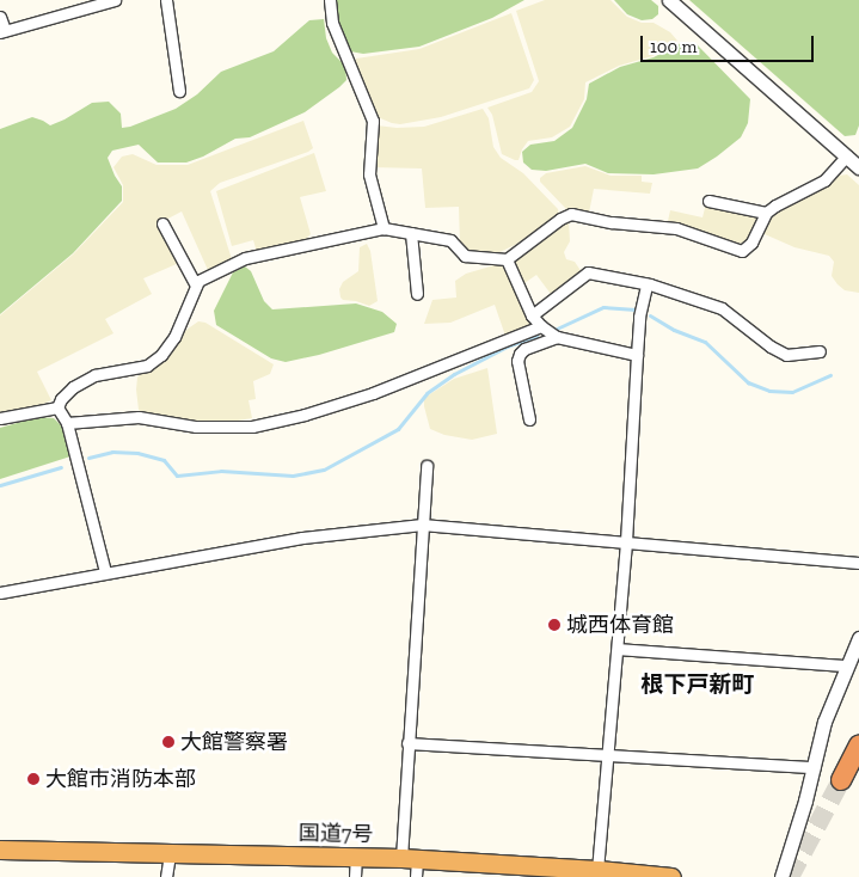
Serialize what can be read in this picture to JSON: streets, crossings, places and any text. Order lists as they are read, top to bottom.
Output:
{
  "streets": {
    "highway": ["国道7号"]
  },
  "districts": ["根下戸新町"],
  "places": ["城西体育館", "大館警察署", "大館市消防本部"],
  "scale_bar": "100 m"
}
